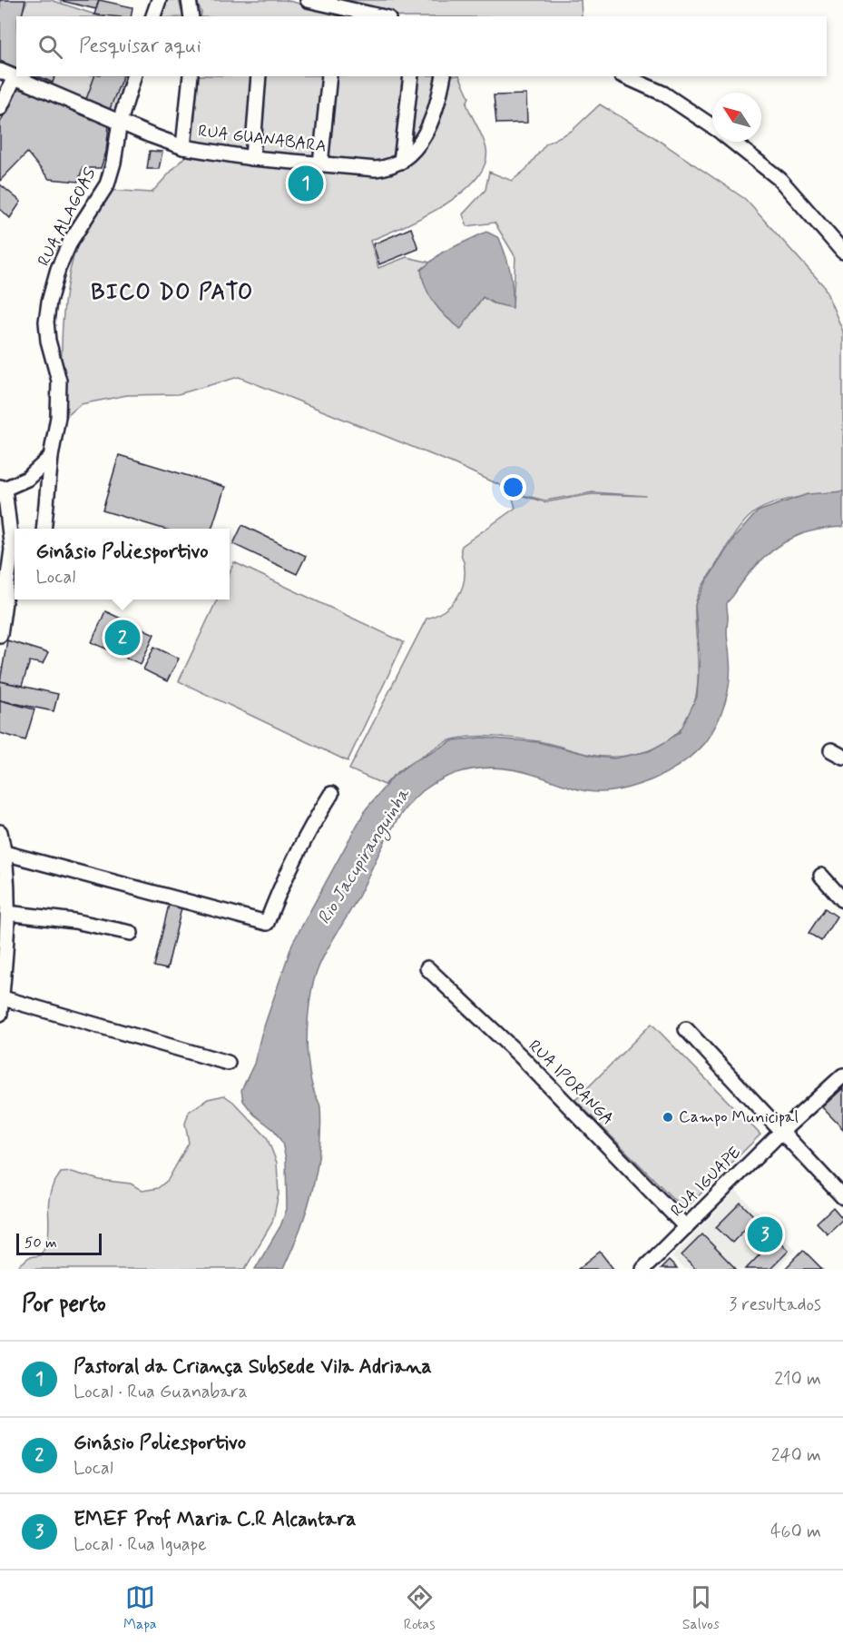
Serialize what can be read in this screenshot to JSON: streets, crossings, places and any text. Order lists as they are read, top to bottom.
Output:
{
  "streets": {
    "street": [
      "RUA GUANABARA",
      "RUA ALAGOAS",
      "RUA IPORANGA",
      "RUA IGUAPE"
    ]
  },
  "crossings": [
    ["RUA GUANABARA", "RUA ALAGOAS"],
    ["RUA IPORANGA", "RUA IGUAPE"]
  ],
  "districts": ["BICO DO PATO"],
  "water": ["Rio Jacupiranguinha"],
  "places": ["Campo Municipal"],
  "scale_bar": "50 m",
  "north": "top left",
  "page": {
    "search": "Pesquisar aqui",
    "pins": ["1", "2", "3"],
    "popup": ["Ginásio Poliesportivo", "Local"],
    "scale": "50 m",
    "heading": ["Por perto", "3 resultados"],
    "list": [
      {
        "mark": "1",
        "name": "Pastoral da Criança Subsede Vila Adriana",
        "note": "Local · Rua Guanabara",
        "value": "210 m"
      },
      {
        "mark": "2",
        "name": "Ginásio Poliesportivo",
        "note": "Local",
        "value": "240 m"
      },
      {
        "mark": "3",
        "name": "EMEF Prof Maria C.R Alcantara",
        "note": "Local · Rua Iguape",
        "value": "460 m"
      }
    ],
    "nav": ["Mapa", "Rotas", "Salvos"]
  }
}
